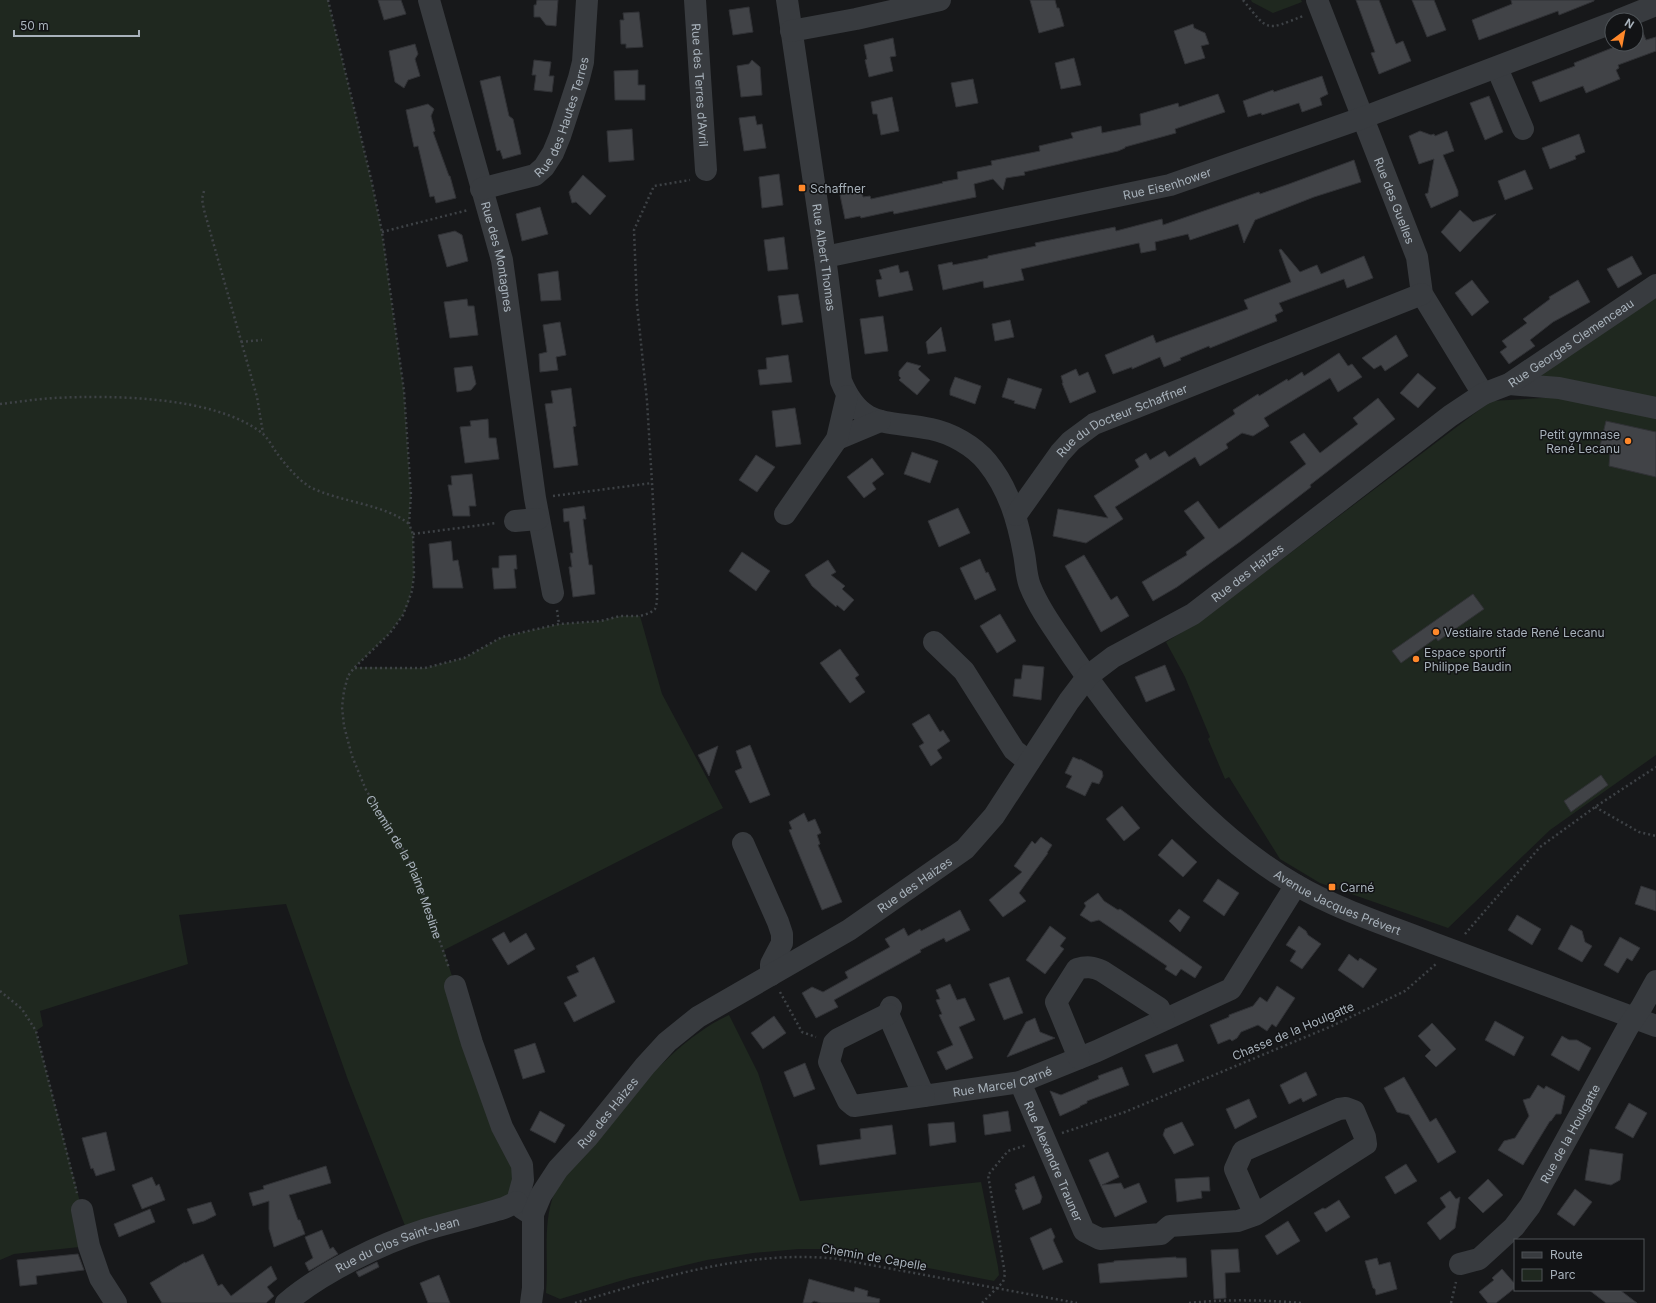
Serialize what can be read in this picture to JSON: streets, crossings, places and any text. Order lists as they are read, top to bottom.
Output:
{
  "streets": {
    "street": [
      "Rue des Terres d'Avril",
      "Rue des Hautes Terres",
      "Rue Eisenhower",
      "Rue des Guelles",
      "Rue des Montagnes",
      "Rue Albert Thomas",
      "Rue Georges Clemenceau",
      "Rue du Docteur Schaffner",
      "Rue des Haizes",
      "Avenue Jacques Prévert",
      "Rue Marcel Carné",
      "Rue de la Houlgatte",
      "Rue Alexandre Trauner",
      "Rue du Clos Saint-Jean"
    ],
    "path": ["Chemin de la Plaine Mesline", "Chasse de la Houlgatte", "Chemin de Capelle"]
  },
  "crossings": [
    ["Rue des Hautes Terres", "Rue des Montagnes"],
    ["Rue Eisenhower", "Rue des Guelles"],
    ["Rue Eisenhower", "Rue Albert Thomas"],
    ["Rue des Guelles", "Rue Georges Clemenceau"],
    ["Rue des Guelles", "Rue du Docteur Schaffner"],
    ["Rue des Guelles", "Rue des Haizes"],
    ["Rue Albert Thomas", "Rue du Docteur Schaffner"],
    ["Rue Georges Clemenceau", "Rue des Haizes"],
    ["Rue des Haizes", "Avenue Jacques Prévert"],
    ["Rue des Haizes", "Rue du Clos Saint-Jean"],
    ["Avenue Jacques Prévert", "Chasse de la Houlgatte"],
    ["Avenue Jacques Prévert", "Rue Marcel Carné"],
    ["Avenue Jacques Prévert", "Rue de la Houlgatte"],
    ["Chasse de la Houlgatte", "Rue Alexandre Trauner"],
    ["Chasse de la Houlgatte", "Chemin de Capelle"],
    ["Rue Marcel Carné", "Rue Alexandre Trauner"]
  ],
  "places": {
    "transit": ["Schaffner", "Carné"],
    "other": ["Petit gymnase René Lecanu", "Vestiaire stade René Lecanu", "Espace sportif Philippe Baudin"]
  },
  "legend": ["Route", "Parc"],
  "scale_bar": "50 m",
  "north": "top right"
}
